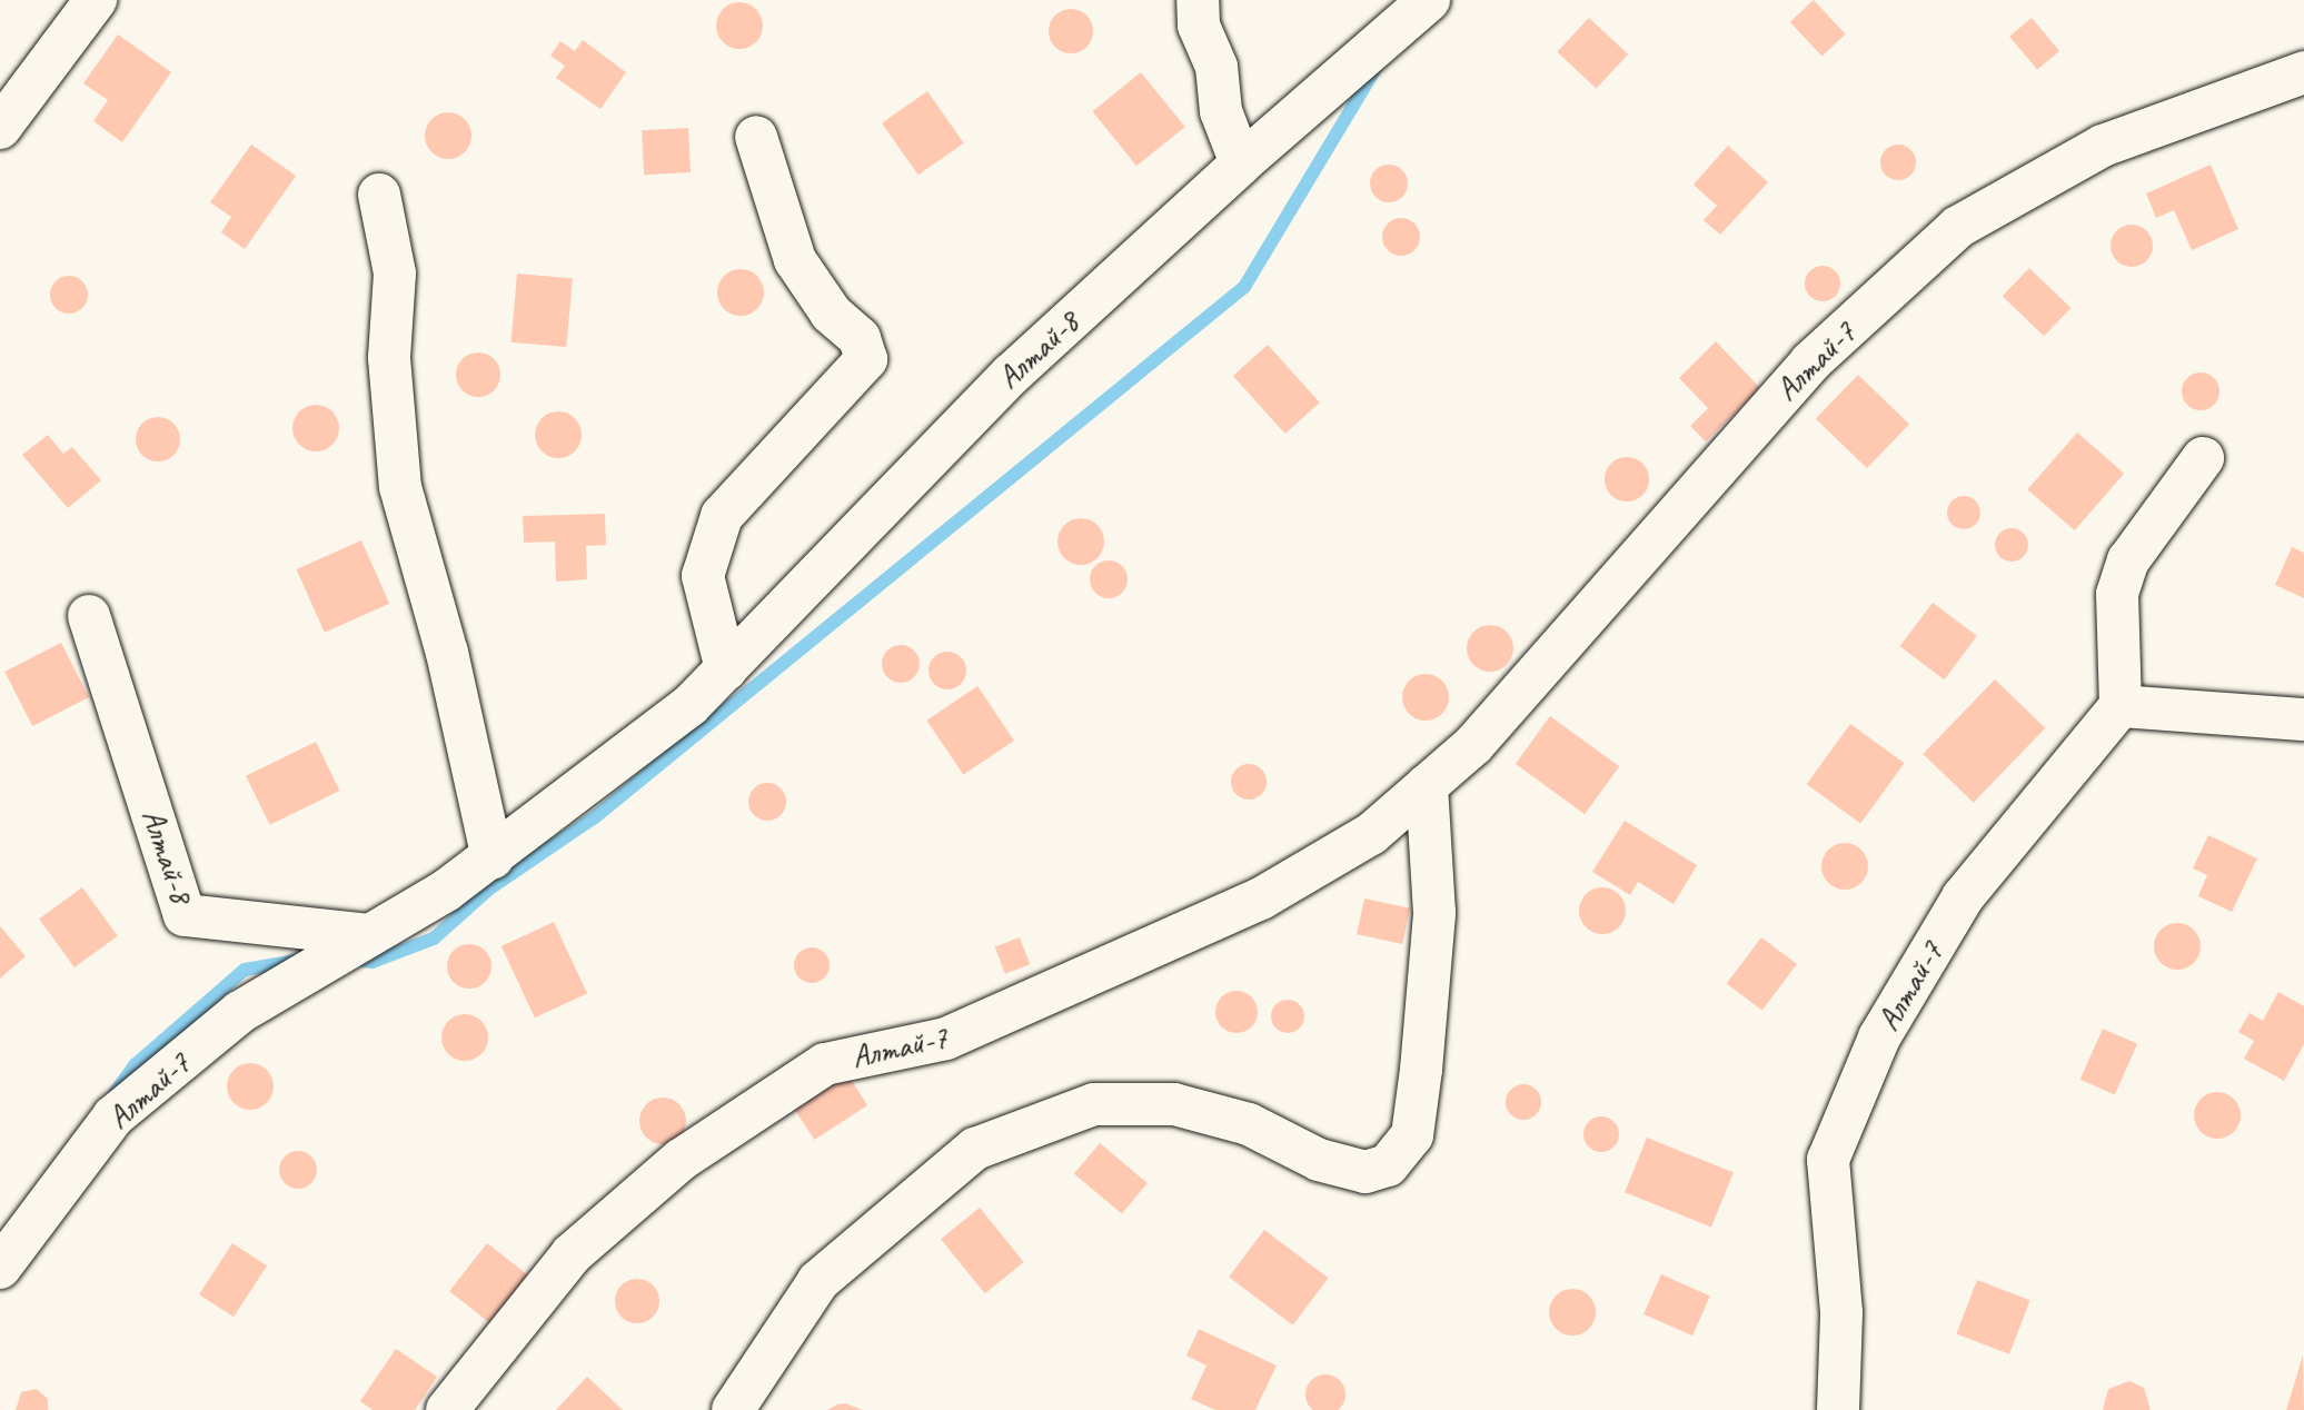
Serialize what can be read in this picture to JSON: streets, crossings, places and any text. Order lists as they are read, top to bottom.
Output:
{
  "streets": {
    "street": ["Алтай-8", "Алтай-7"]
  },
  "crossings": [
    ["Алтай-8", "Алтай-7"]
  ]
}
